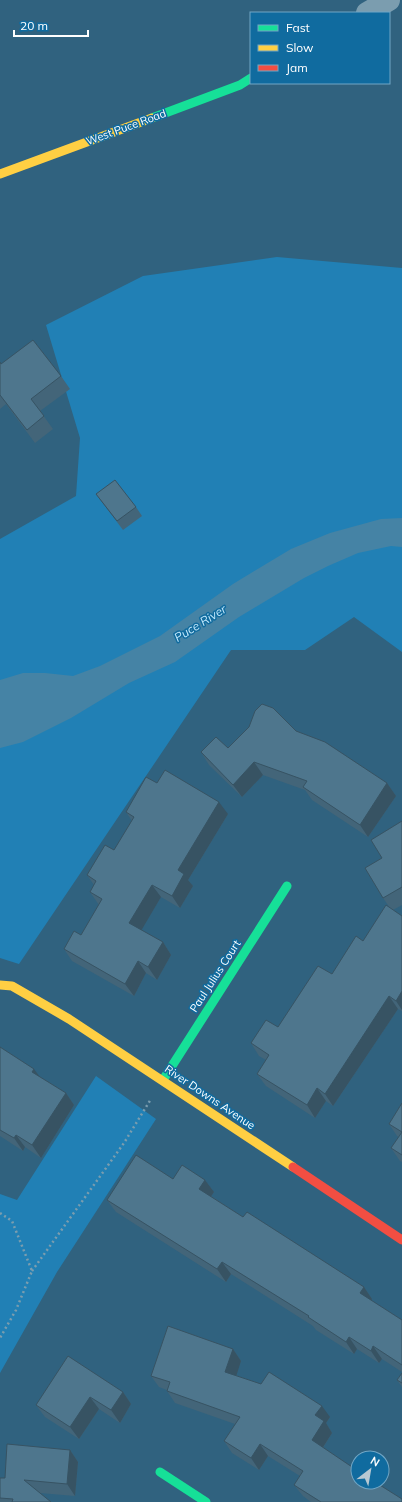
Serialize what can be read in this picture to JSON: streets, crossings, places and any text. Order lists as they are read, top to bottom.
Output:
{
  "streets": {
    "street": ["West Puce Road", "Paul Julius Court", "River Downs Avenue"]
  },
  "crossings": [
    ["Paul Julius Court", "River Downs Avenue"]
  ],
  "water": ["Puce River"],
  "legend": ["Fast", "Slow", "Jam"],
  "scale_bar": "20 m",
  "north": "top right"
}
